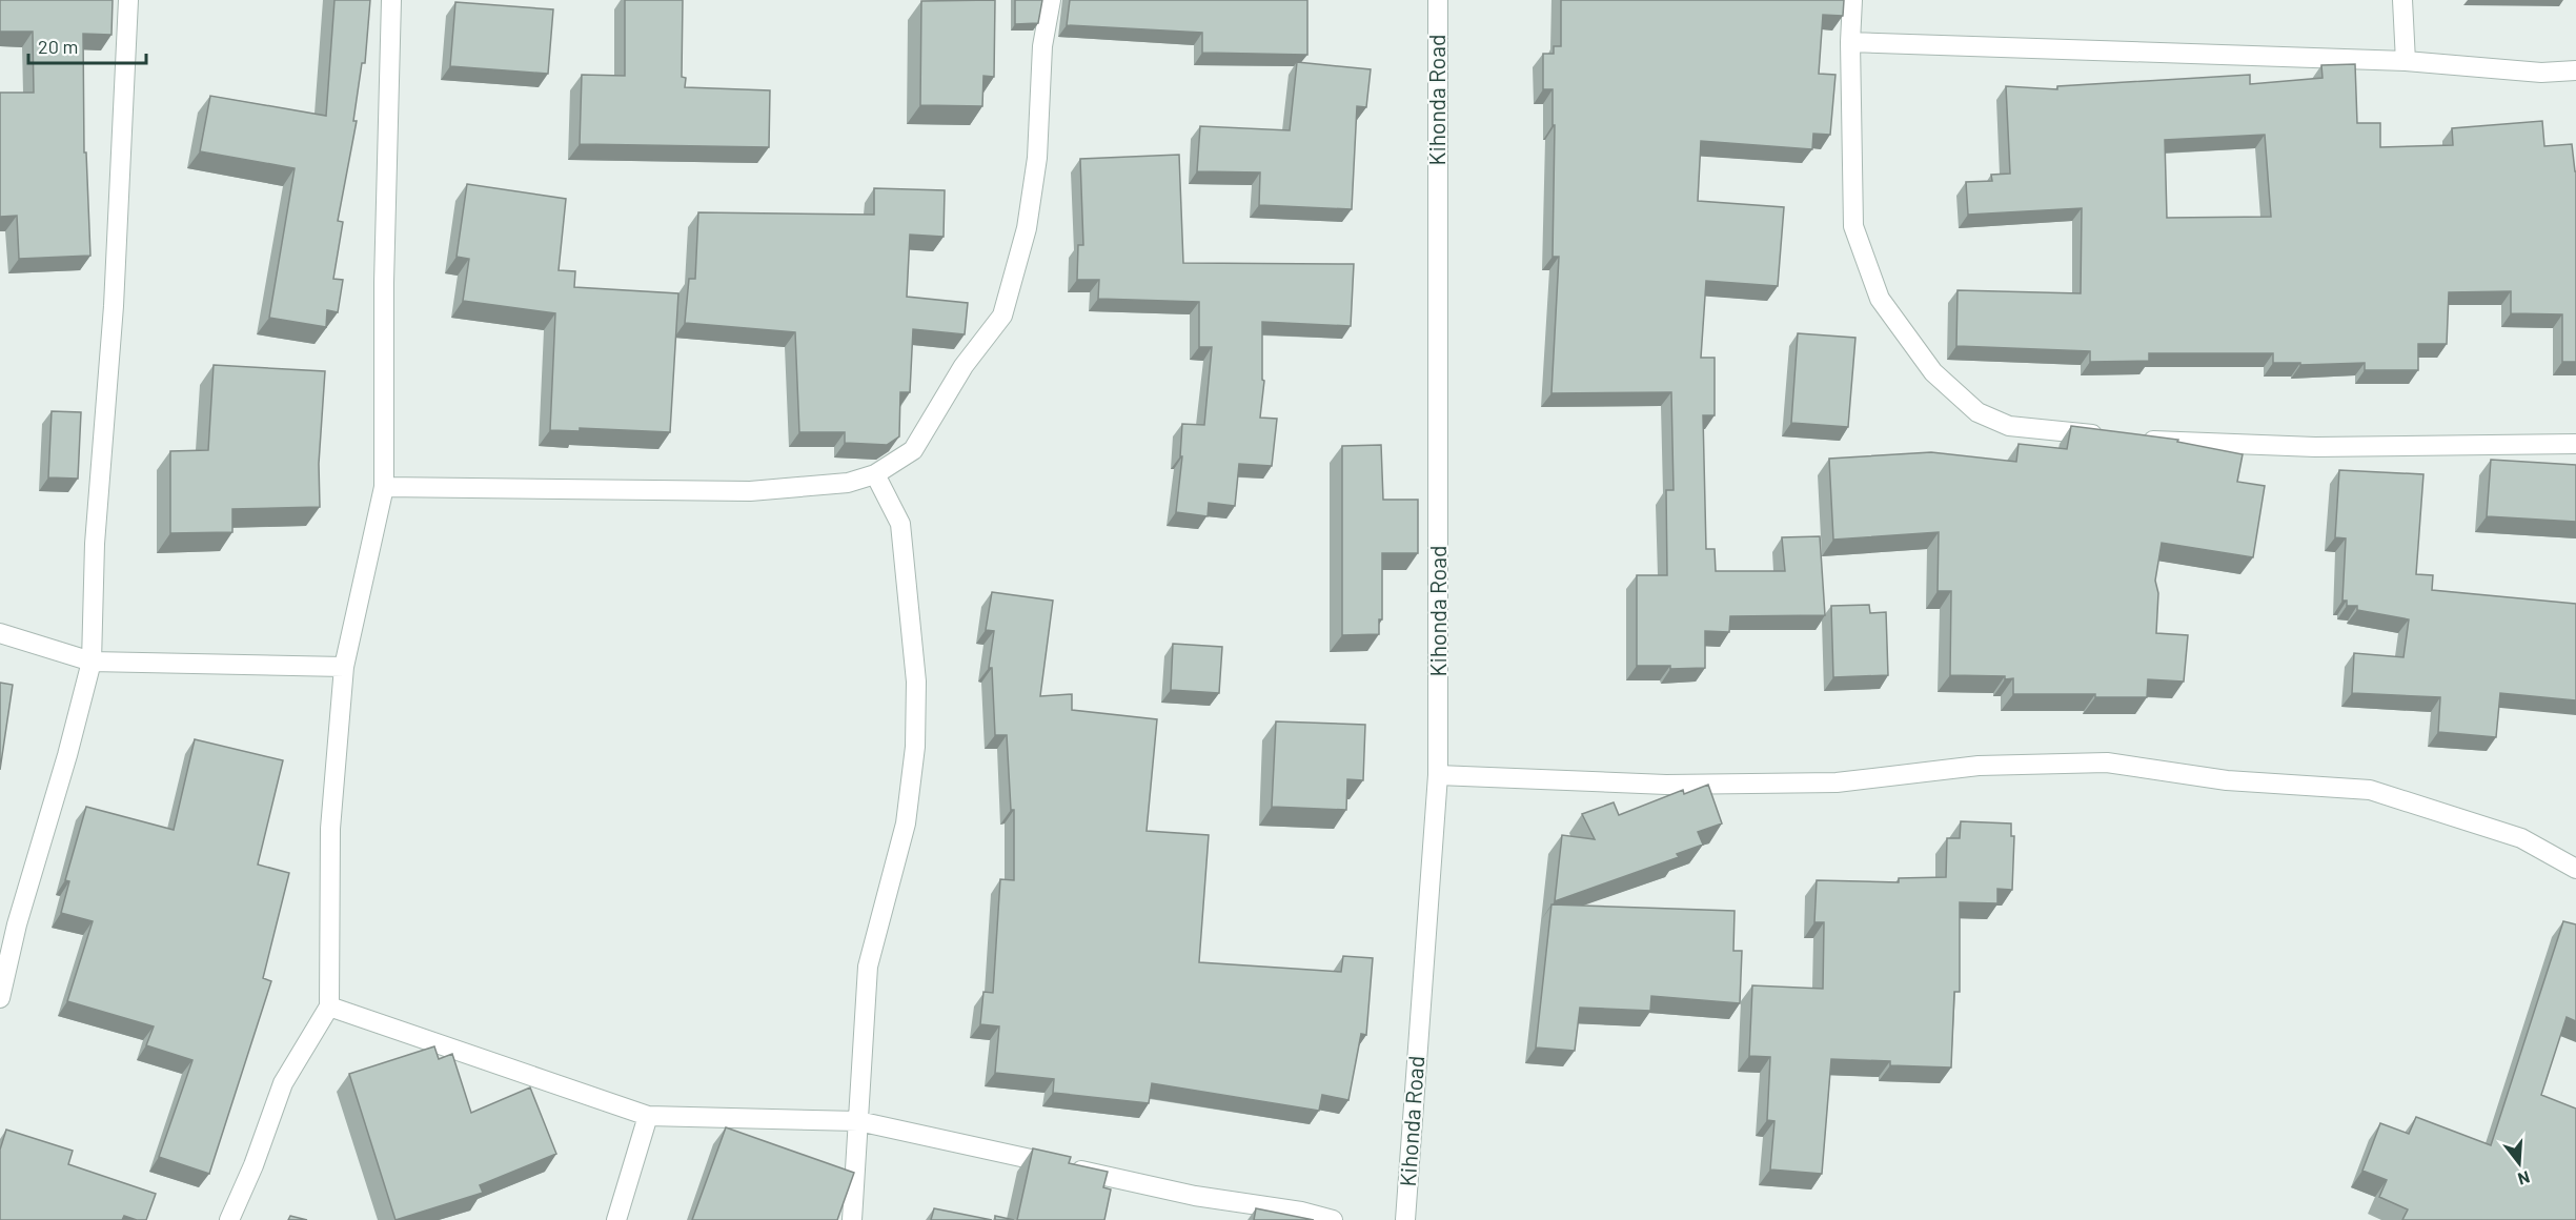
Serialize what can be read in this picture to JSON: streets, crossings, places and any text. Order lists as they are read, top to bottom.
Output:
{
  "streets": {
    "street": ["Kihonda Road"]
  },
  "scale_bar": "20 m",
  "north": "bottom"
}
